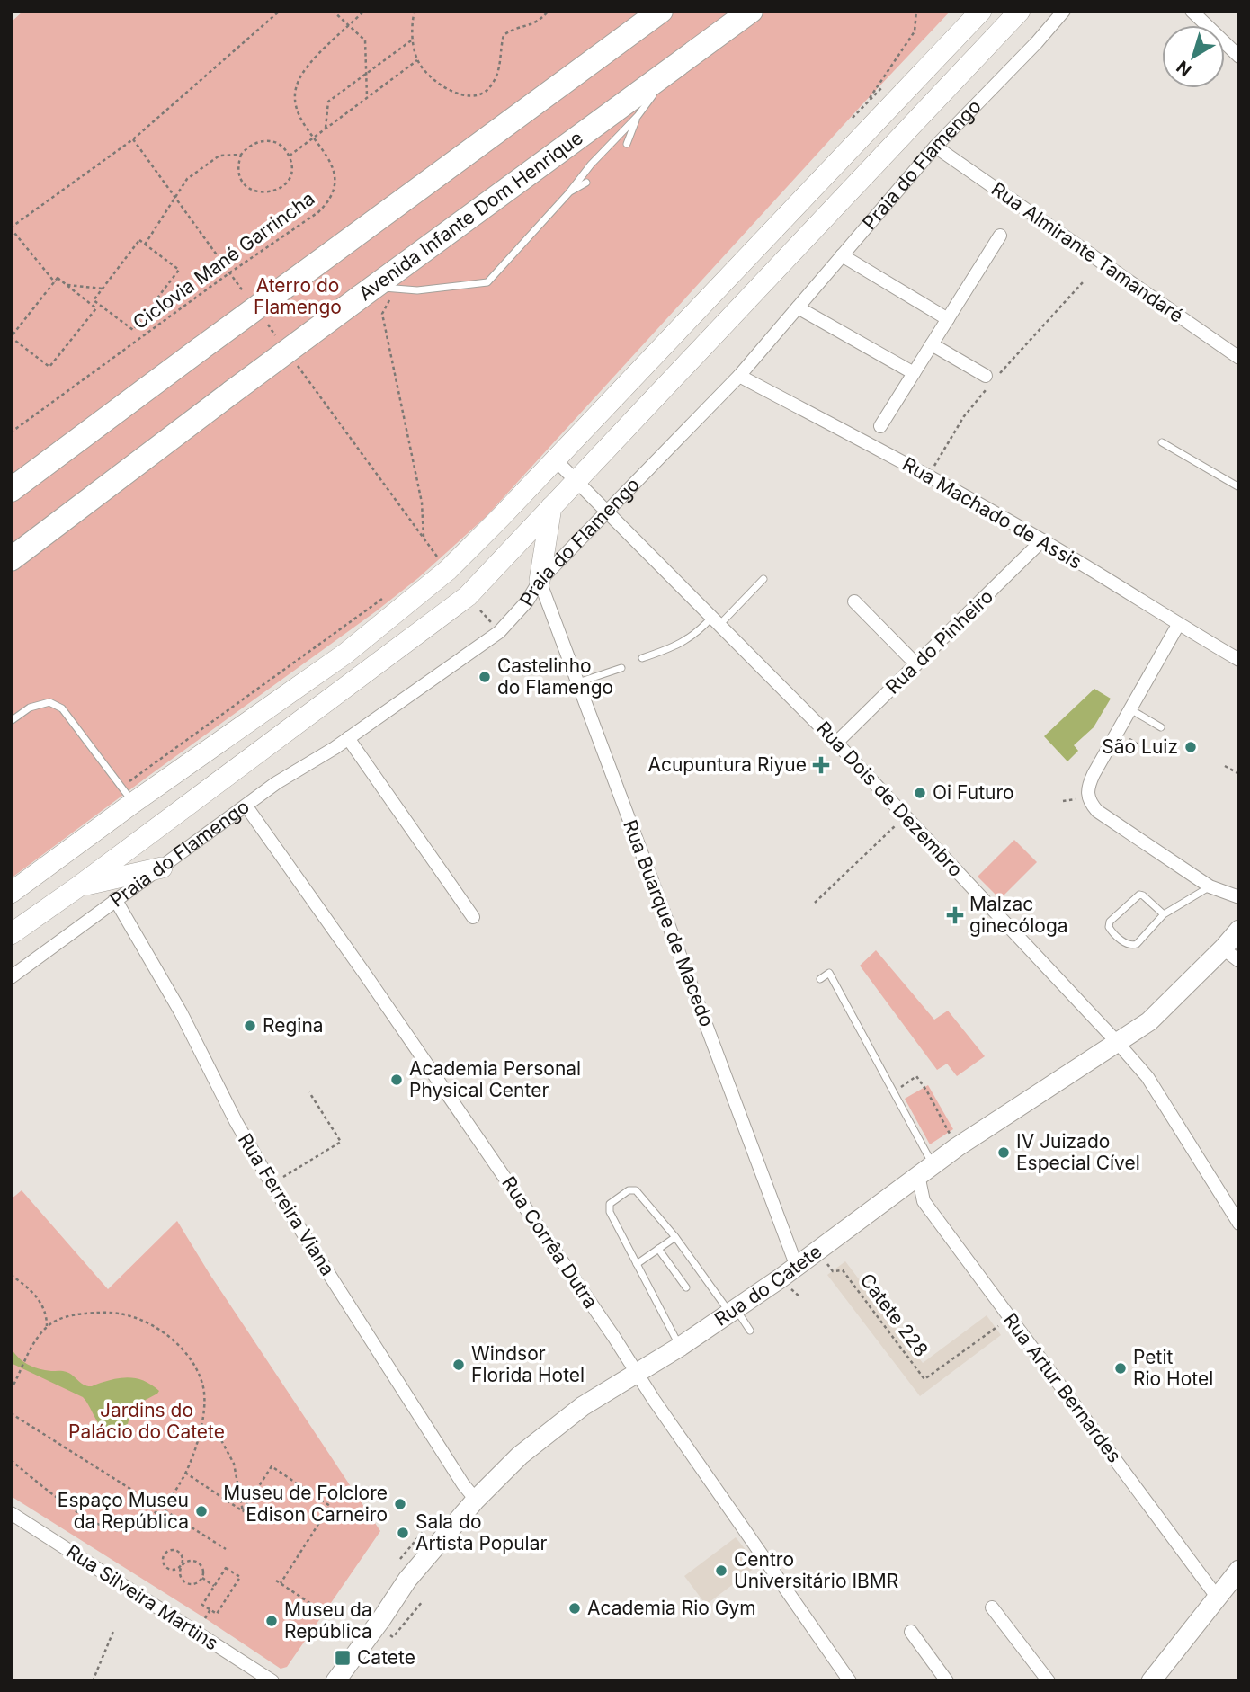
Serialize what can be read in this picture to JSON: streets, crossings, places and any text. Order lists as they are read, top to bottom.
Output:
{
  "streets": {
    "highway": ["Avenida Infante Dom Henrique"],
    "main road": ["Praia do Flamengo", "Rua do Catete"],
    "street": [
      "Rua Almirante Tamandaré",
      "Rua Machado de Assis",
      "Rua do Pinheiro",
      "Rua Dois de Dezembro",
      "Rua Buarque de Macedo",
      "Rua Ferreira Viana",
      "Rua Corrêa Dutra",
      "Rua Artur Bernardes",
      "Rua Silveira Martins"
    ],
    "path": ["Ciclovia Mané Garrincha", "Catete 228"]
  },
  "crossings": [
    ["Praia do Flamengo", "Rua Almirante Tamandaré"],
    ["Praia do Flamengo", "Rua Machado de Assis"],
    ["Praia do Flamengo", "Rua Dois de Dezembro"],
    ["Praia do Flamengo", "Rua Buarque de Macedo"],
    ["Praia do Flamengo", "Rua Ferreira Viana"],
    ["Praia do Flamengo", "Rua Corrêa Dutra"],
    ["Rua Machado de Assis", "Rua do Pinheiro"],
    ["Rua do Pinheiro", "Rua Dois de Dezembro"],
    ["Rua Dois de Dezembro", "Rua do Catete"],
    ["Rua Buarque de Macedo", "Rua do Catete"],
    ["Rua Ferreira Viana", "Rua do Catete"],
    ["Rua Corrêa Dutra", "Rua do Catete"],
    ["Rua do Catete", "Catete 228"],
    ["Rua do Catete", "Rua Artur Bernardes"],
    ["Catete 228", "Rua Artur Bernardes"]
  ],
  "parks": ["Aterro do Flamengo", "Jardins do Palácio do Catete"],
  "places": {
    "other": [
      "Castelinho do Flamengo",
      "São Luiz",
      "Oi Futuro",
      "Regina",
      "Academia Personal Physical Center",
      "IV Juizado Especial Cível",
      "Windsor Florida Hotel",
      "Petit Rio Hotel",
      "Museu de Folclore Edison Carneiro",
      "Espaço Museu da República",
      "Sala do Artista Popular",
      "Centro Universitário IBMR",
      "Academia Rio Gym",
      "Museu da República"
    ],
    "health": ["Acupuntura Riyue", "Malzac ginecóloga"],
    "transit": ["Catete"]
  },
  "north": "bottom left"
}
